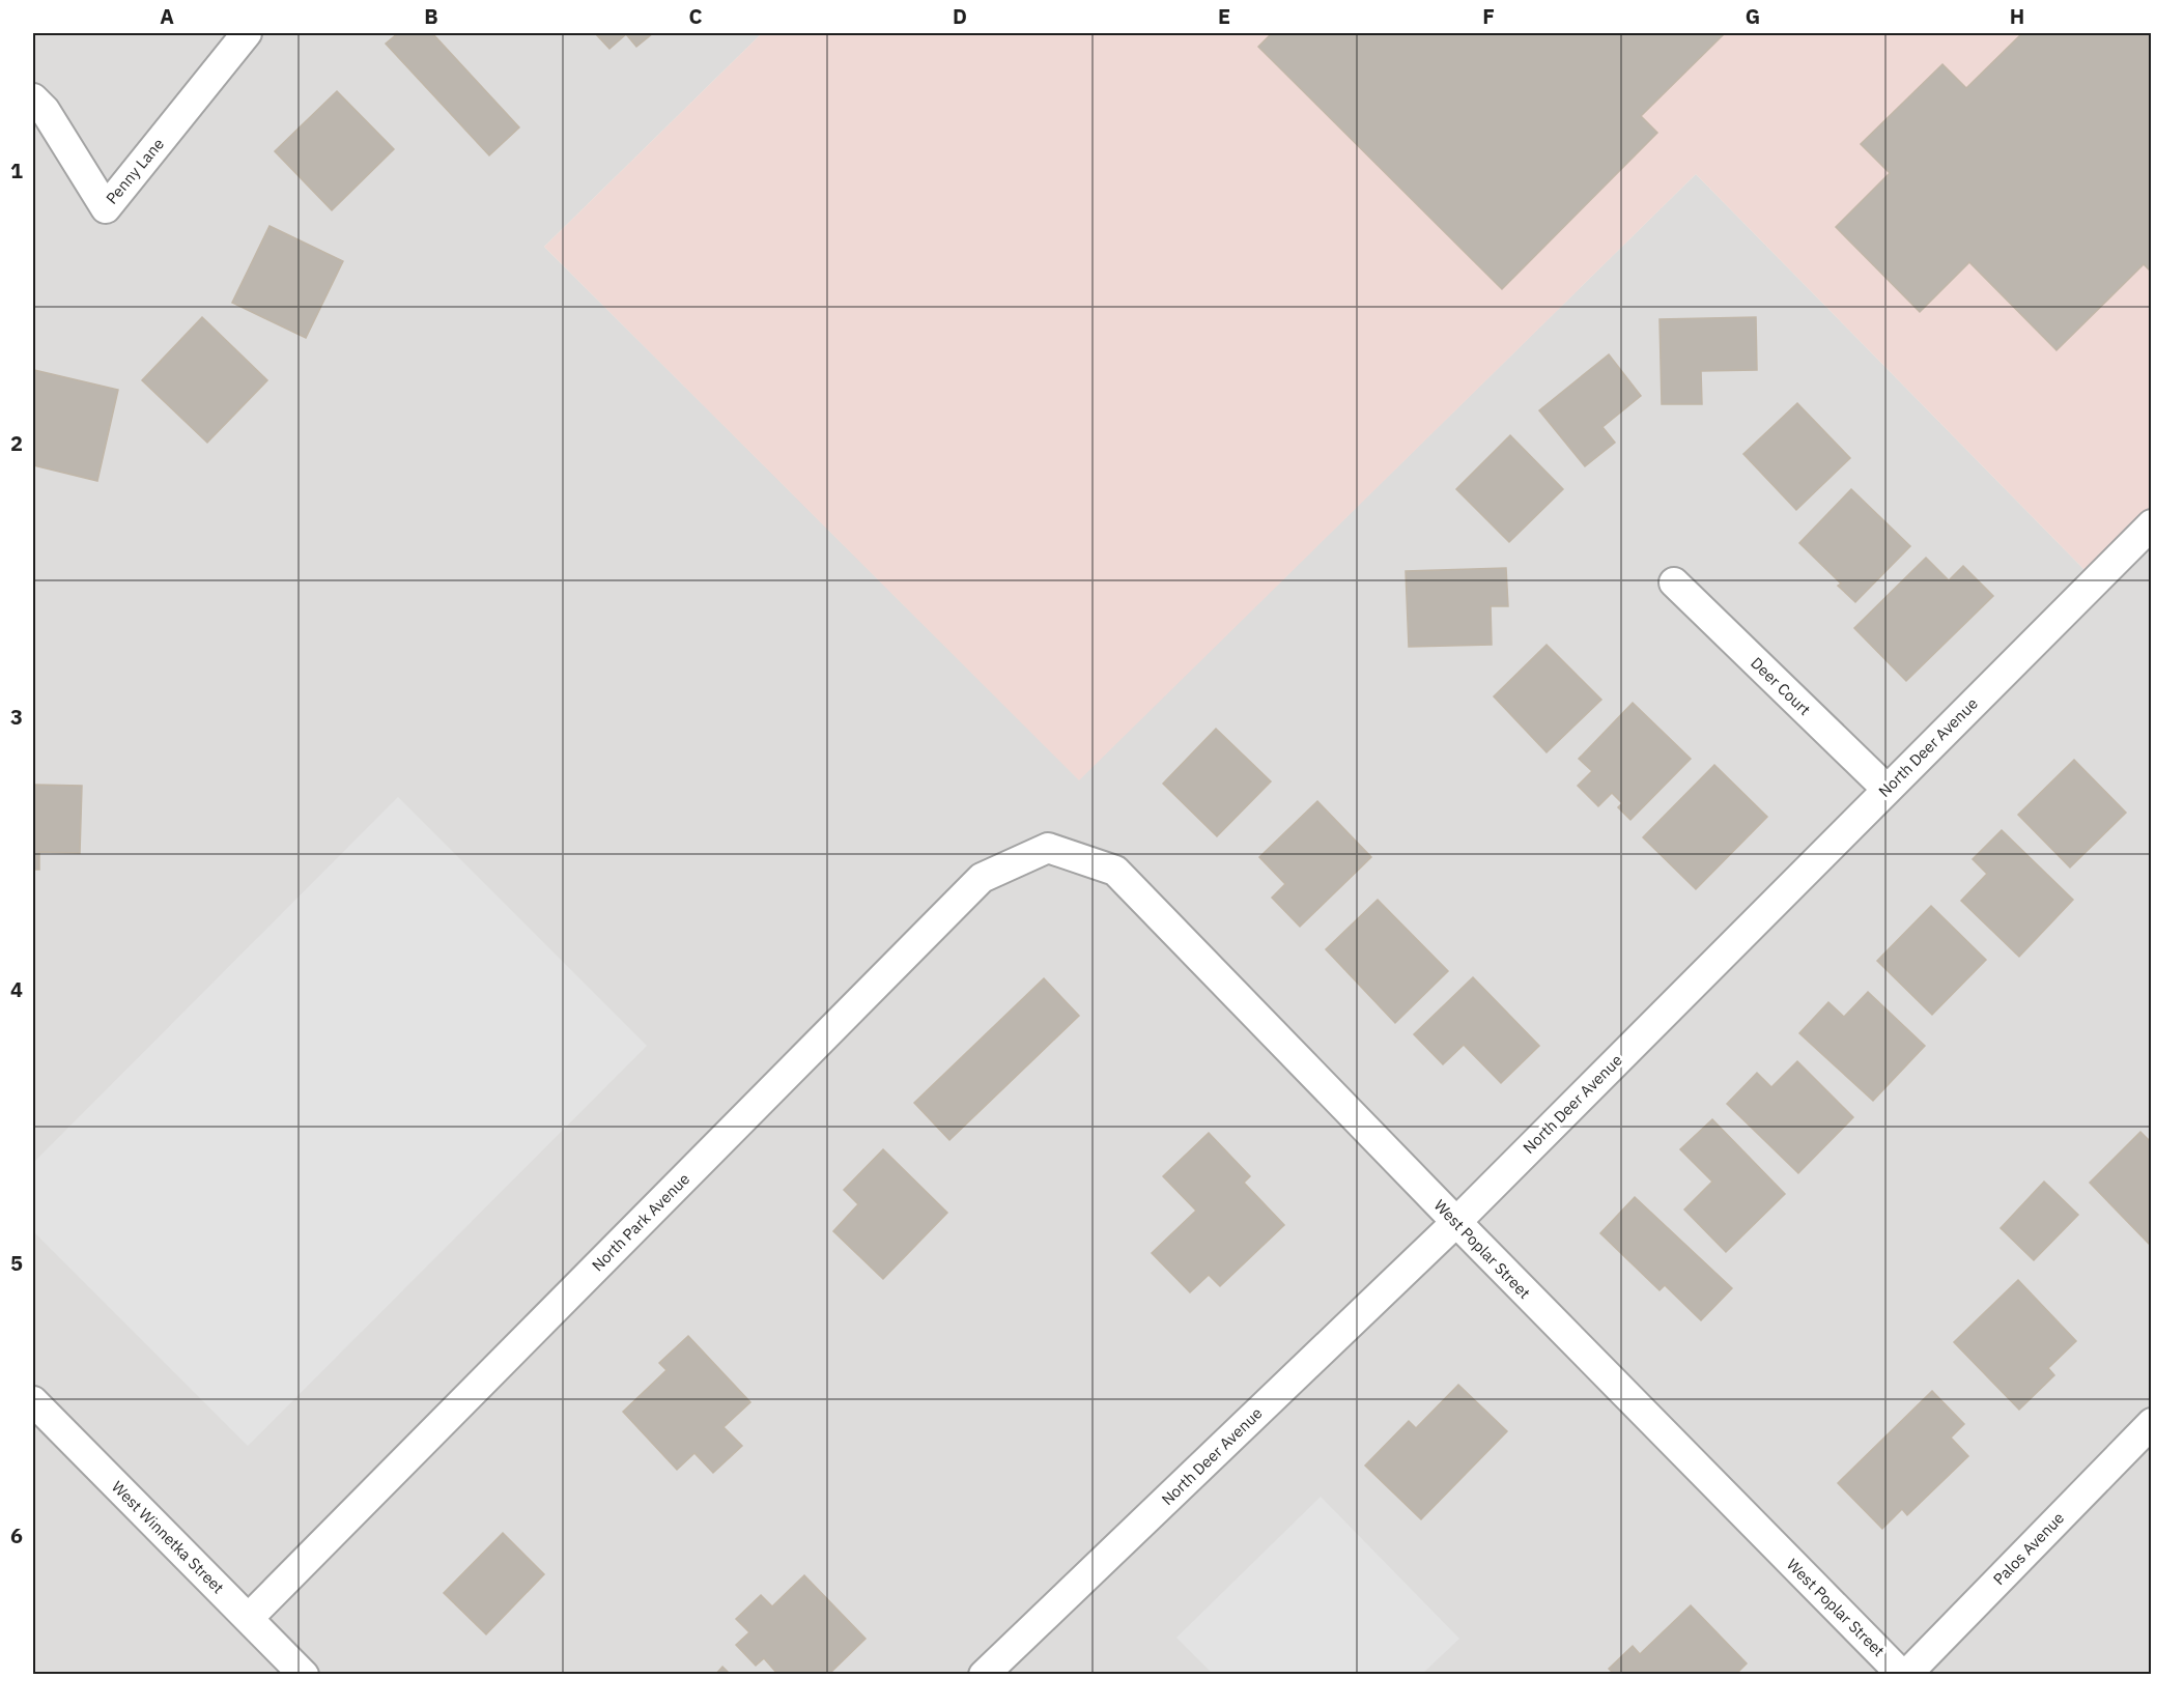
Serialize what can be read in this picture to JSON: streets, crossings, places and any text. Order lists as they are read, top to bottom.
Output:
{
  "streets": {
    "street": [
      "Penny Lane",
      "Deer Court",
      "North Deer Avenue",
      "North Park Avenue",
      "West Poplar Street",
      "West Winnetka Street",
      "Palos Avenue"
    ]
  },
  "crossings": [
    ["Deer Court", "North Deer Avenue"],
    ["North Deer Avenue", "West Poplar Street"],
    ["North Park Avenue", "West Poplar Street"],
    ["North Park Avenue", "West Winnetka Street"],
    ["West Poplar Street", "Palos Avenue"]
  ],
  "grid": {
    "columns": [
      "A",
      "B",
      "C",
      "D",
      "E",
      "F",
      "G",
      "H"
    ],
    "rows": [
      "1",
      "2",
      "3",
      "4",
      "5",
      "6"
    ]
  }
}
